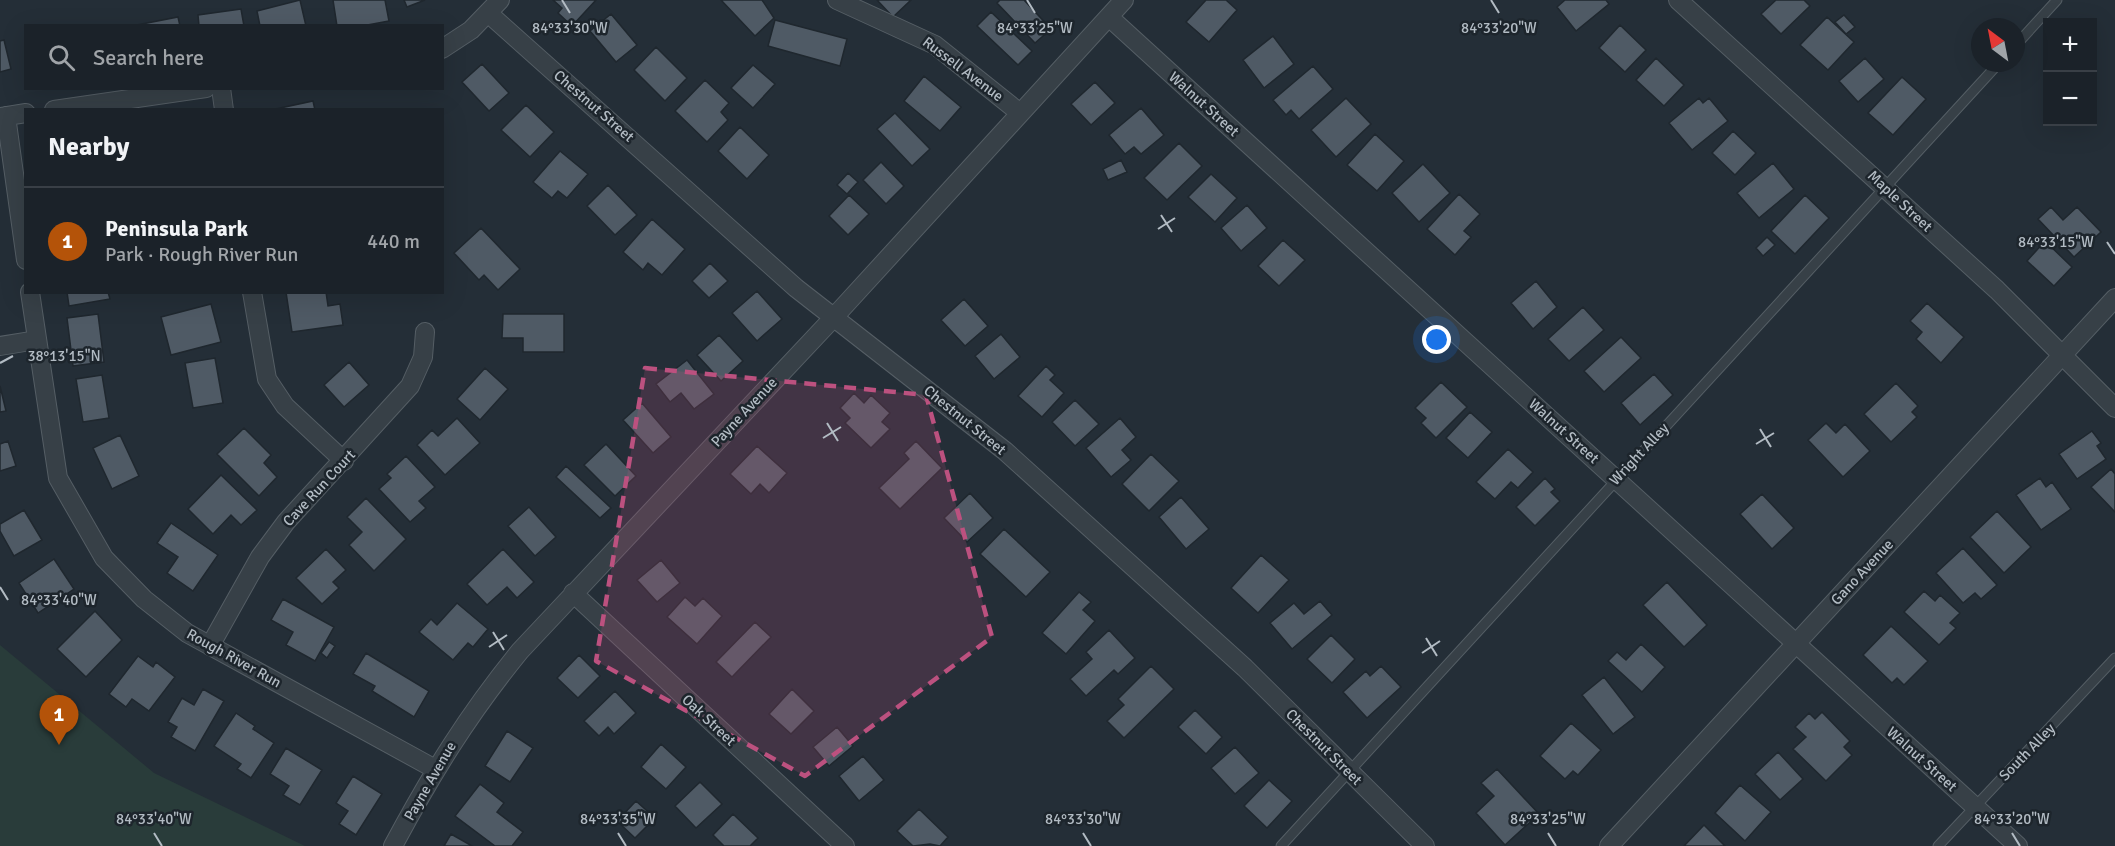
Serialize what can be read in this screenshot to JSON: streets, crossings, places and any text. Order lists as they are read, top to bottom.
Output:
{
  "streets": {
    "street": [
      "Russell Avenue",
      "Walnut Street",
      "Chestnut Street",
      "Maple Street",
      "Payne Avenue",
      "Cave Run Court",
      "Gano Avenue",
      "Rough River Run",
      "Oak Street"
    ],
    "lane": ["Wright Alley", "South Alley"]
  },
  "crossings": [
    ["Russell Avenue", "Payne Avenue"],
    ["Walnut Street", "Payne Avenue"],
    ["Walnut Street", "Wright Alley"],
    ["Walnut Street", "Gano Avenue"],
    ["Walnut Street", "South Alley"],
    ["Chestnut Street", "Payne Avenue"],
    ["Chestnut Street", "Wright Alley"],
    ["Maple Street", "Wright Alley"],
    ["Maple Street", "Gano Avenue"],
    ["Payne Avenue", "Rough River Run"],
    ["Payne Avenue", "Oak Street"],
    ["Cave Run Court", "Rough River Run"]
  ],
  "north": "top left",
  "page": {
    "map_buttons": ["+", "−"],
    "search": "Search here",
    "heading": "Nearby",
    "list": [
      {
        "mark": "1",
        "name": "Peninsula Park",
        "note": "Park · Rough River Run",
        "value": "440 m"
      }
    ],
    "pins": "1"
  },
  "coordinates": [
    "84°33'30\"W",
    "84°33'25\"W",
    "84°33'20\"W",
    "84°33'15\"W",
    "38°13'15\"N",
    "84°33'40\"W",
    "84°33'35\"W"
  ]
}
